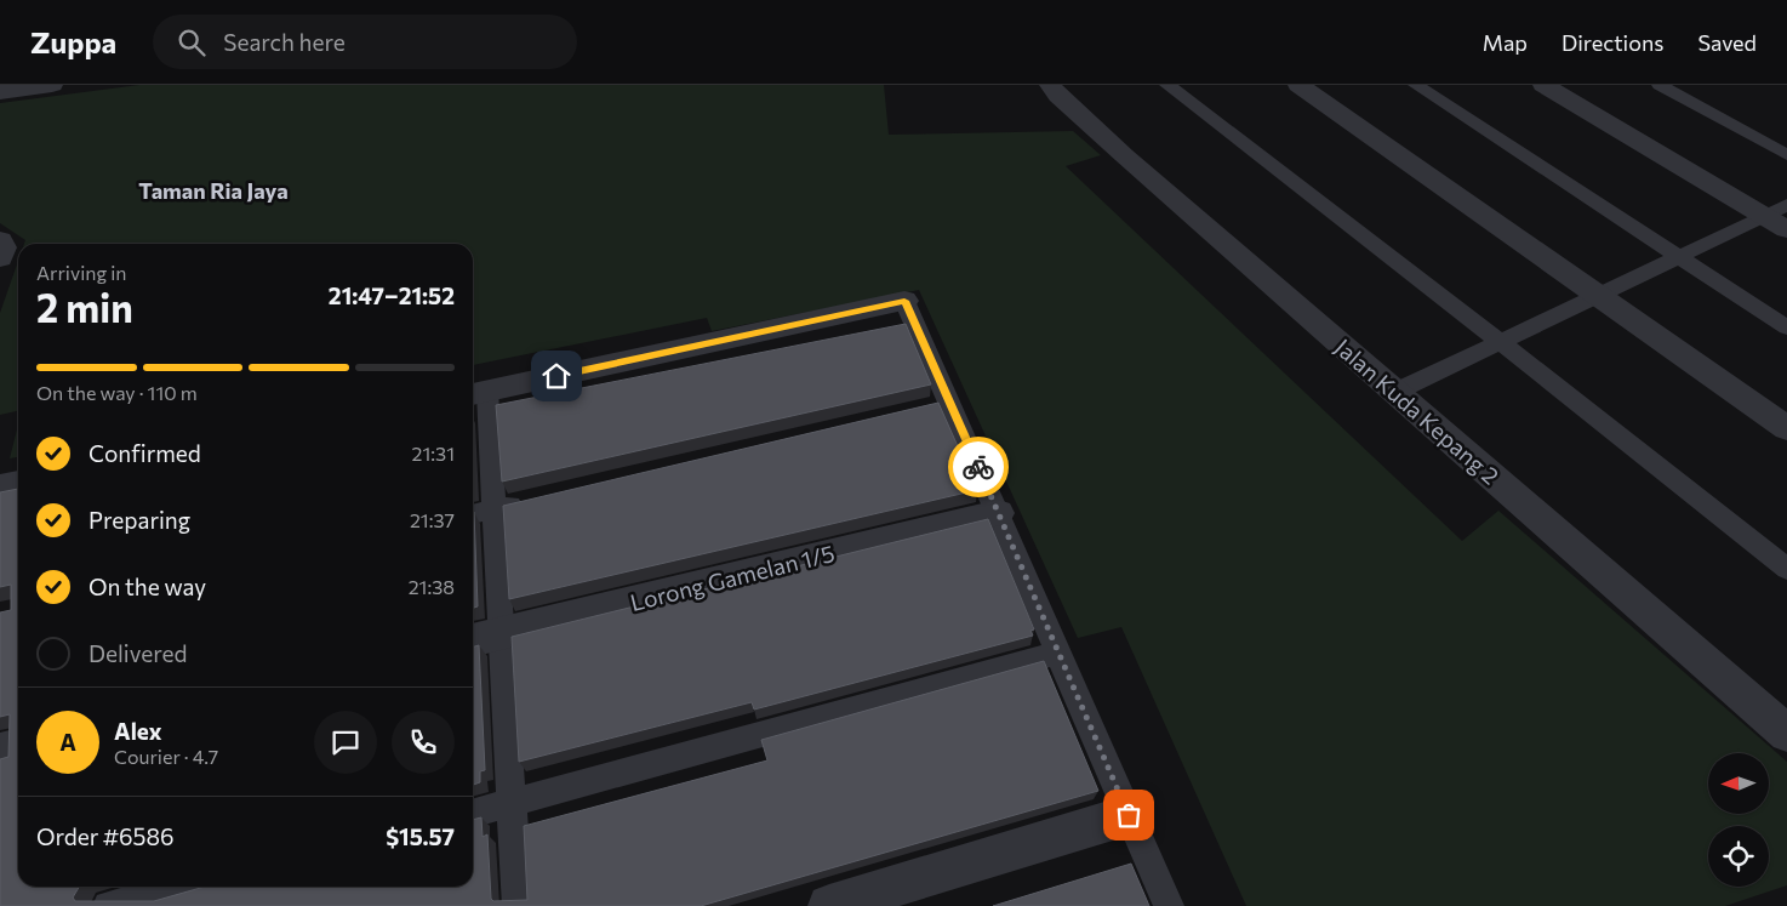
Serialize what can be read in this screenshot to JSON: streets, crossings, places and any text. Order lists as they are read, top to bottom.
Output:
{
  "streets": {
    "street": ["Jalan Kuda Kepang 2", "Lorong Gamelan 1/5"]
  },
  "districts": ["Taman Ria Jaya"],
  "north": "left",
  "page": {
    "header": "Zuppa",
    "search": "Search here",
    "nav": ["Map", "Directions", "Saved"],
    "heading": ["2 min", "Arriving in", "21:47–21:52"],
    "panel": [
      "Alex",
      "Courier · 4.7",
      "Order #6586",
      "$15.57"
    ],
    "bar": "On the way · 110 m",
    "list": [
      ["Confirmed", "21:31"],
      ["Preparing", "21:37"],
      ["On the way", "21:38"],
      "Delivered"
    ],
    "round": "A"
  }
}
